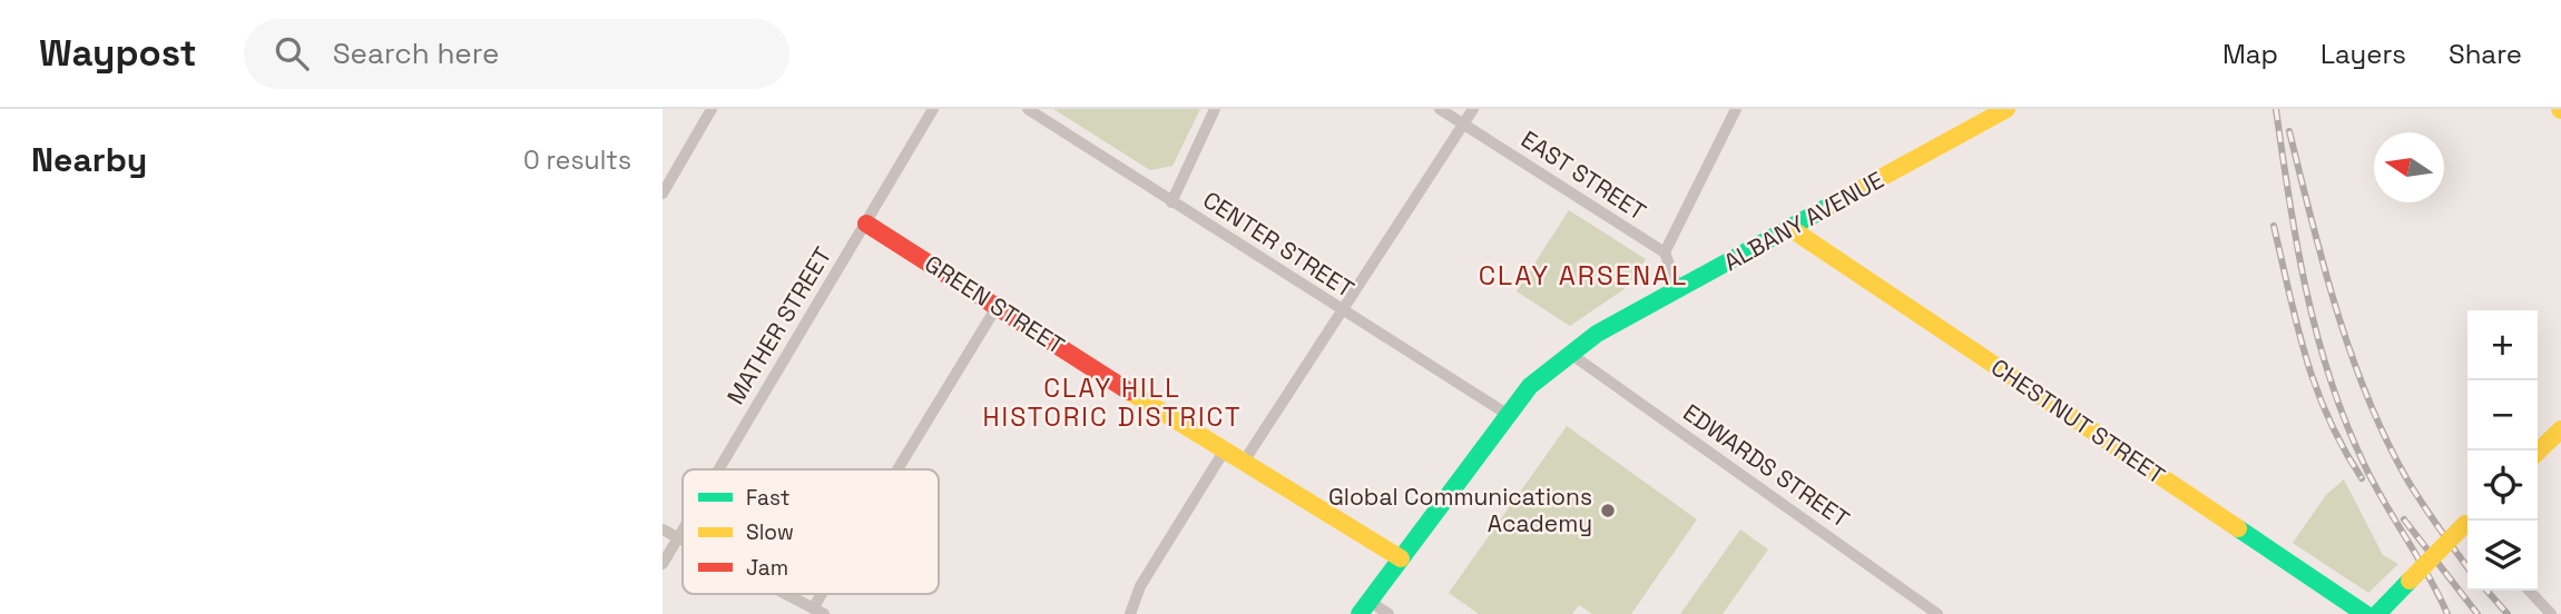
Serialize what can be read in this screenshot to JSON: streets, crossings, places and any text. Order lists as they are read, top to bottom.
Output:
{
  "streets": {
    "main road": ["ALBANY AVENUE", "GREEN STREET", "CHESTNUT STREET"],
    "street": [
      "EAST STREET",
      "CENTER STREET",
      "MATHER STREET",
      "EDWARDS STREET"
    ]
  },
  "crossings": [
    ["ALBANY AVENUE", "CENTER STREET"],
    ["ALBANY AVENUE", "GREEN STREET"],
    ["ALBANY AVENUE", "CHESTNUT STREET"],
    ["ALBANY AVENUE", "EDWARDS STREET"],
    ["GREEN STREET", "MATHER STREET"]
  ],
  "districts": ["CLAY ARSENAL", "CLAY HILL HISTORIC DISTRICT"],
  "places": ["Global Communications Academy"],
  "legend": ["Fast", "Slow", "Jam"],
  "north": "left",
  "page": {
    "header": "Waypost",
    "search": "Search here",
    "nav": ["Map", "Layers", "Share"],
    "heading": ["Nearby", "0 results"],
    "map_buttons": ["+", "−"]
  }
}
